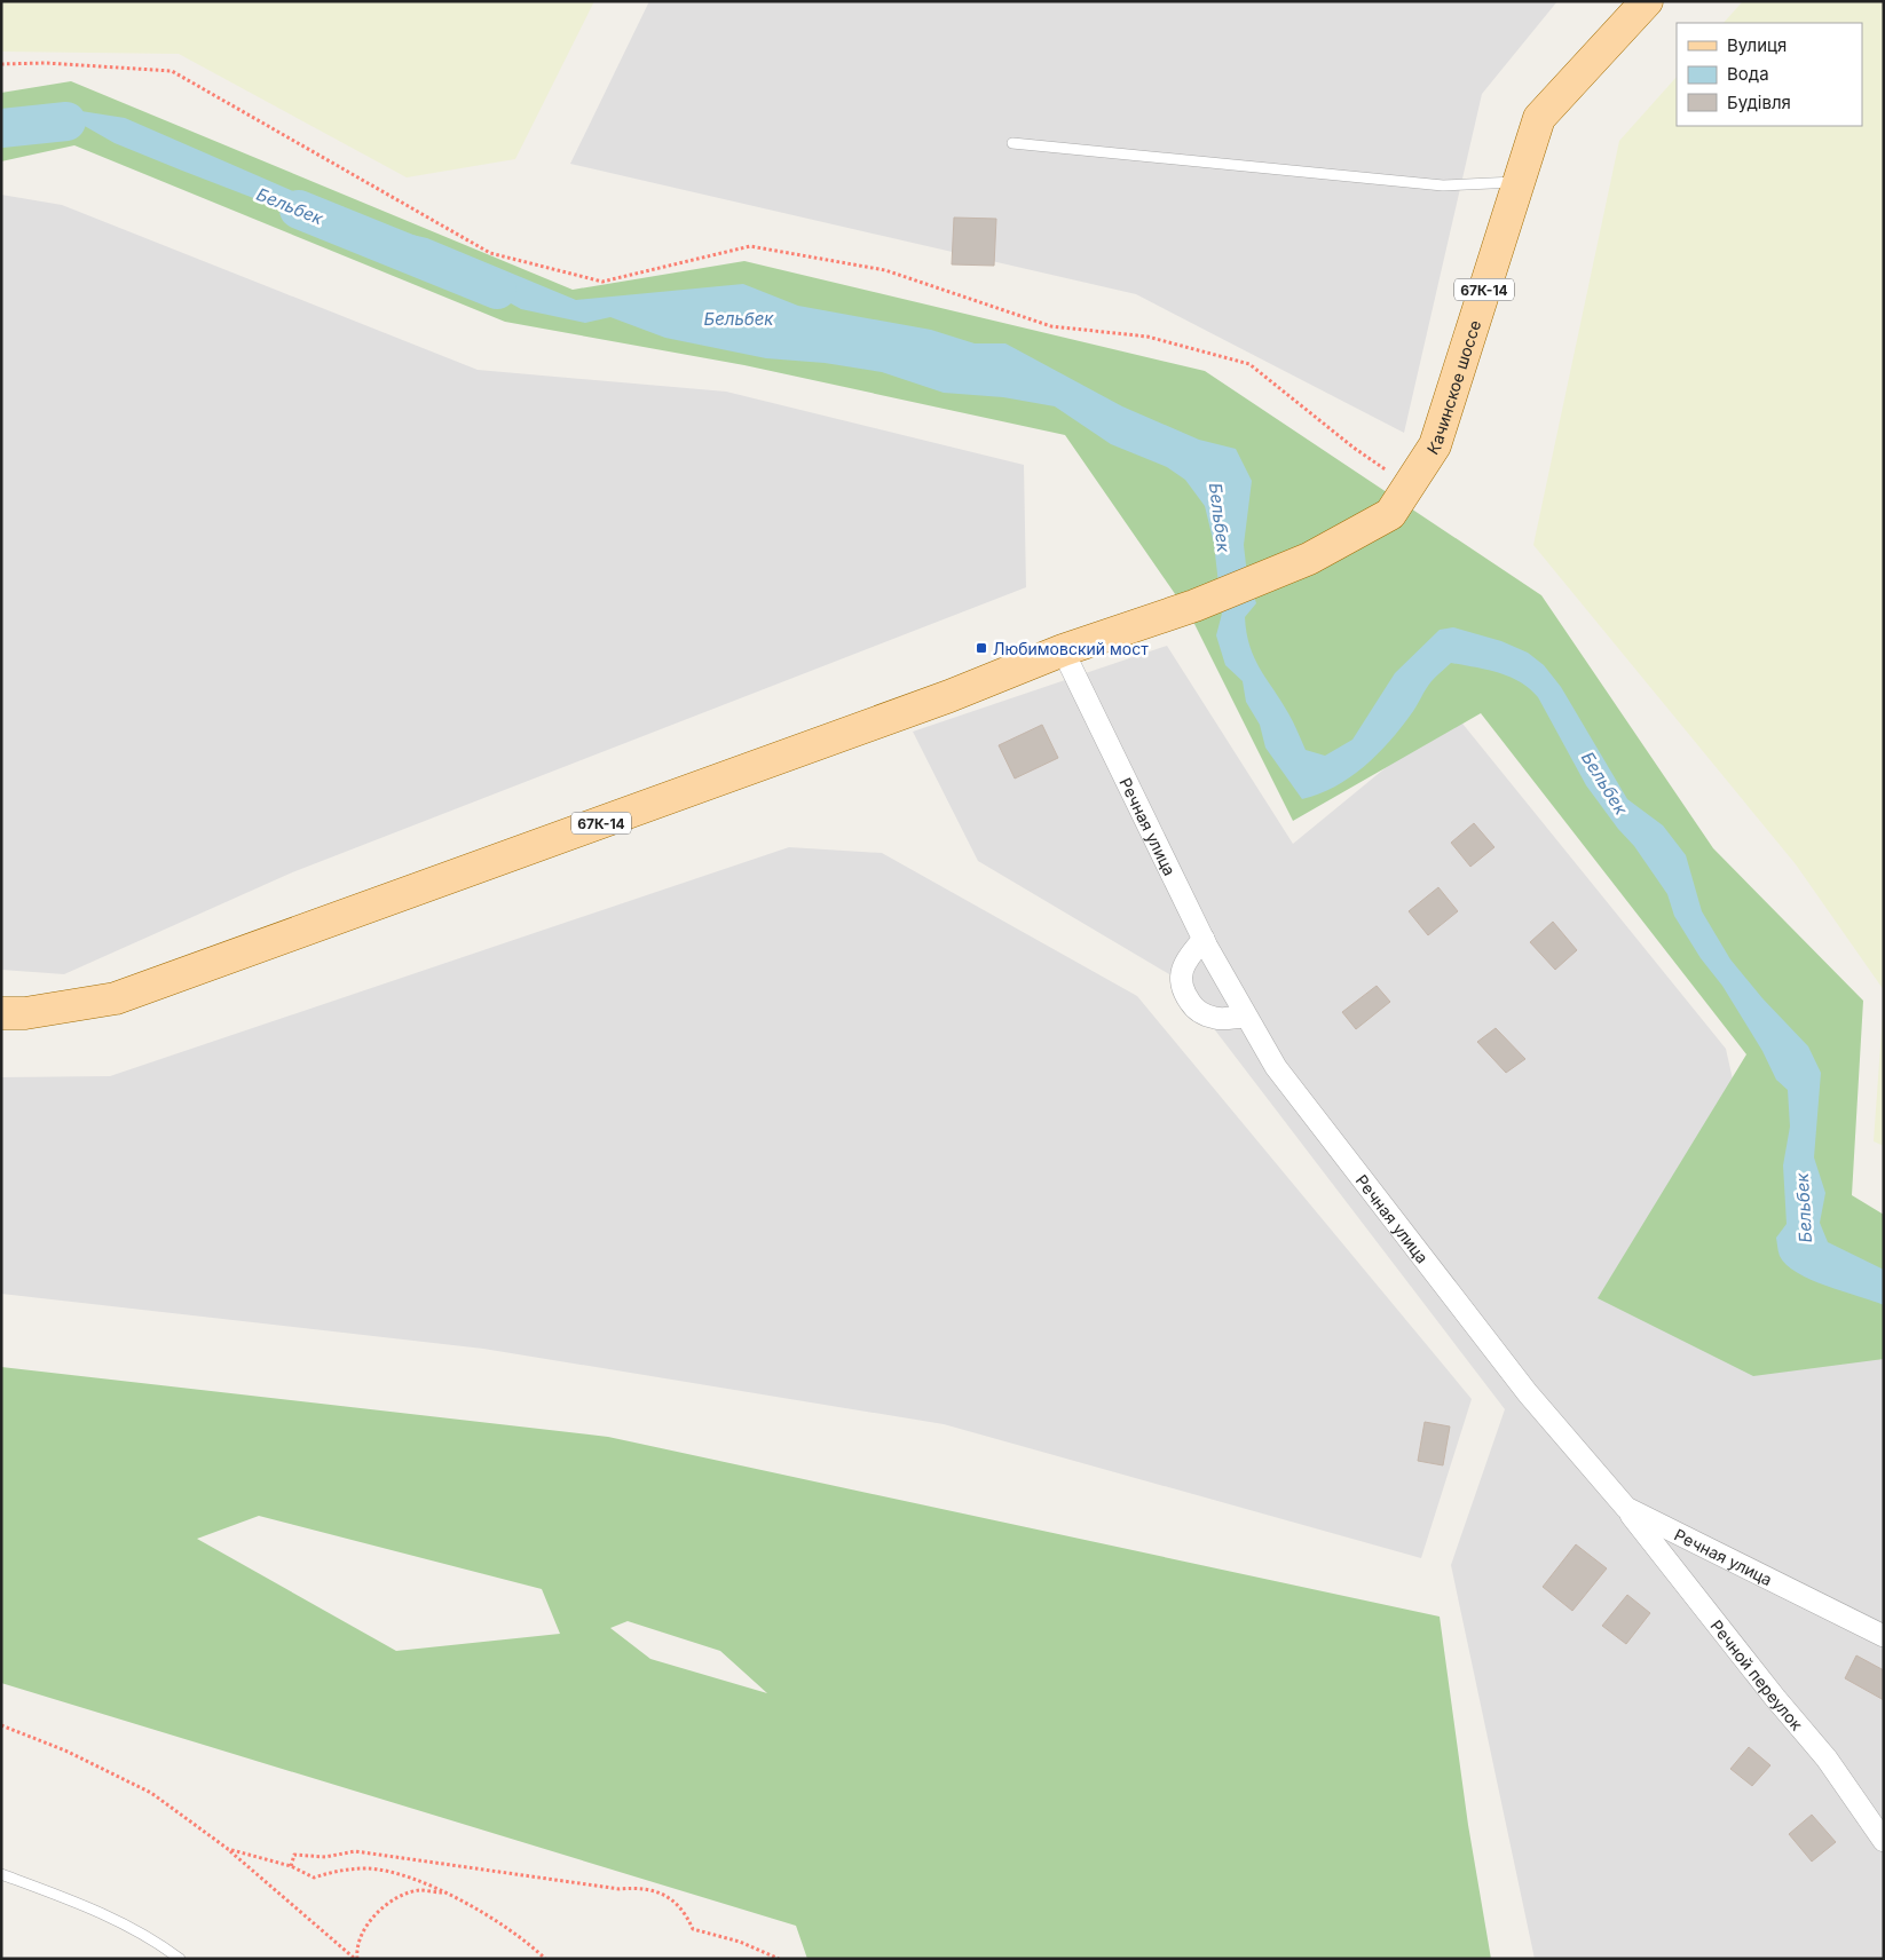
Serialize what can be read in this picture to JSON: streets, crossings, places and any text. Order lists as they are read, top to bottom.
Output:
{
  "streets": {
    "main road": ["67К-14", "Качинское шоссе"],
    "street": ["Речная улица", "Речной переулок"]
  },
  "crossings": [
    ["67К-14", "Качинское шоссе"],
    ["67К-14", "Речная улица"],
    ["Качинское шоссе", "Речная улица"],
    ["Речная улица", "Речной переулок"]
  ],
  "water": ["Бельбек"],
  "places": {
    "transit": ["Любимовский мост"]
  },
  "legend": ["Вулиця", "Вода", "Будівля"]
}
